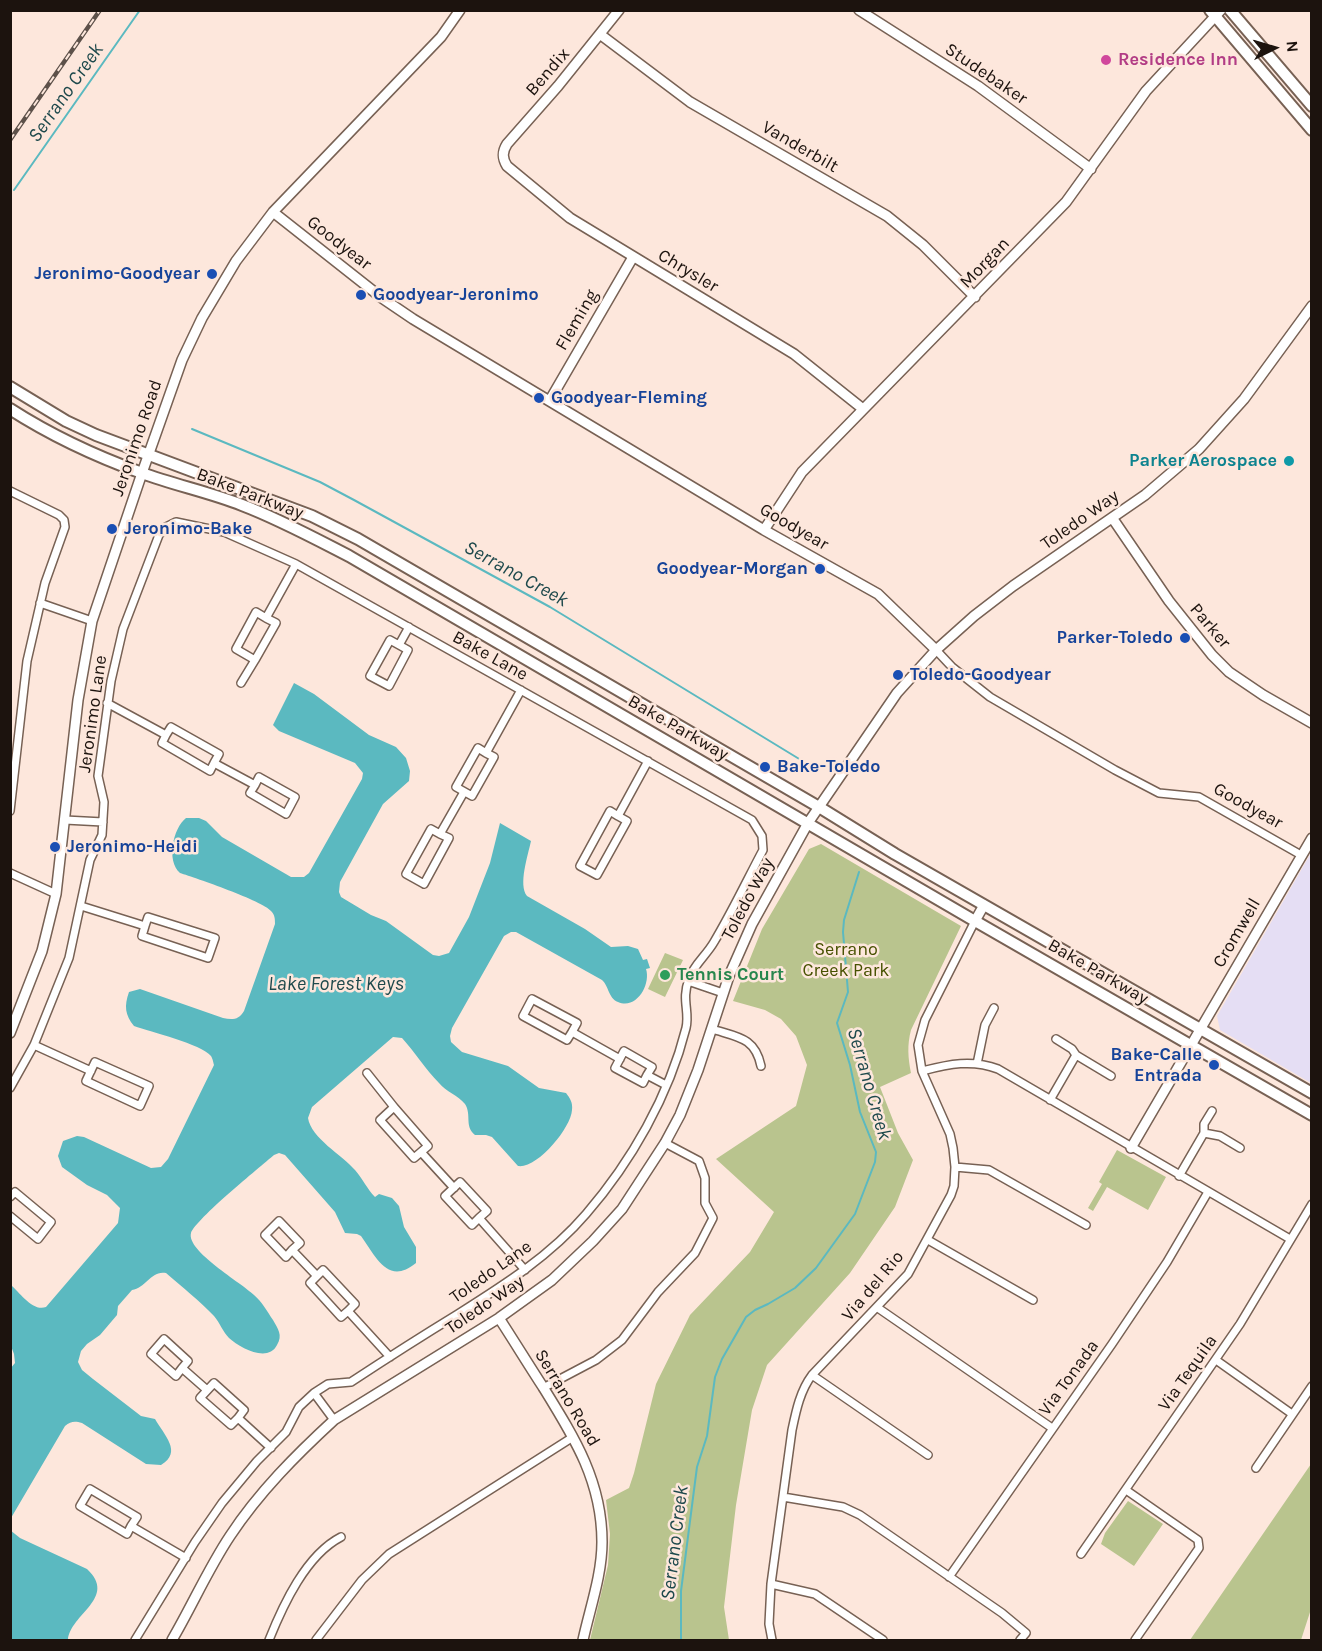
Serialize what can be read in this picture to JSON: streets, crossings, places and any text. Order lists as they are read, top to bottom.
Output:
{
  "streets": {
    "main road": ["Bake Parkway"],
    "street": [
      "Bendix",
      "Studebaker",
      "Vanderbilt",
      "Goodyear",
      "Morgan",
      "Chrysler",
      "Fleming",
      "Jeronimo Road",
      "Toledo Way",
      "Parker",
      "Bake Lane",
      "Jeronimo Lane",
      "Cromwell",
      "Toledo Lane",
      "Via del Rio",
      "Via Tequila",
      "Via Tonada",
      "Serrano Road"
    ]
  },
  "crossings": [
    ["Bendix", "Vanderbilt"],
    ["Bendix", "Chrysler"],
    ["Studebaker", "Morgan"],
    ["Vanderbilt", "Morgan"],
    ["Goodyear", "Morgan"],
    ["Goodyear", "Fleming"],
    ["Goodyear", "Jeronimo Road"],
    ["Goodyear", "Toledo Way"],
    ["Goodyear", "Cromwell"],
    ["Morgan", "Chrysler"],
    ["Chrysler", "Fleming"],
    ["Jeronimo Road", "Bake Parkway"],
    ["Bake Parkway", "Toledo Way"],
    ["Bake Parkway", "Cromwell"],
    ["Bake Parkway", "Via del Rio"],
    ["Toledo Way", "Parker"],
    ["Toledo Way", "Serrano Road"],
    ["Bake Lane", "Jeronimo Lane"],
    ["Bake Lane", "Toledo Lane"]
  ],
  "water": ["Serrano Creek", "Lake Forest Keys"],
  "parks": ["Serrano Creek Park"],
  "places": [
    "Residence Inn",
    "Jeronimo-Goodyear",
    "Goodyear-Jeronimo",
    "Goodyear-Fleming",
    "Parker Aerospace",
    "Jeronimo-Bake",
    "Goodyear-Morgan",
    "Parker-Toledo",
    "Toledo-Goodyear",
    "Bake-Toledo",
    "Jeronimo-Heidi",
    "Tennis Court",
    "Bake-Calle Entrada"
  ],
  "north": "right"
}
